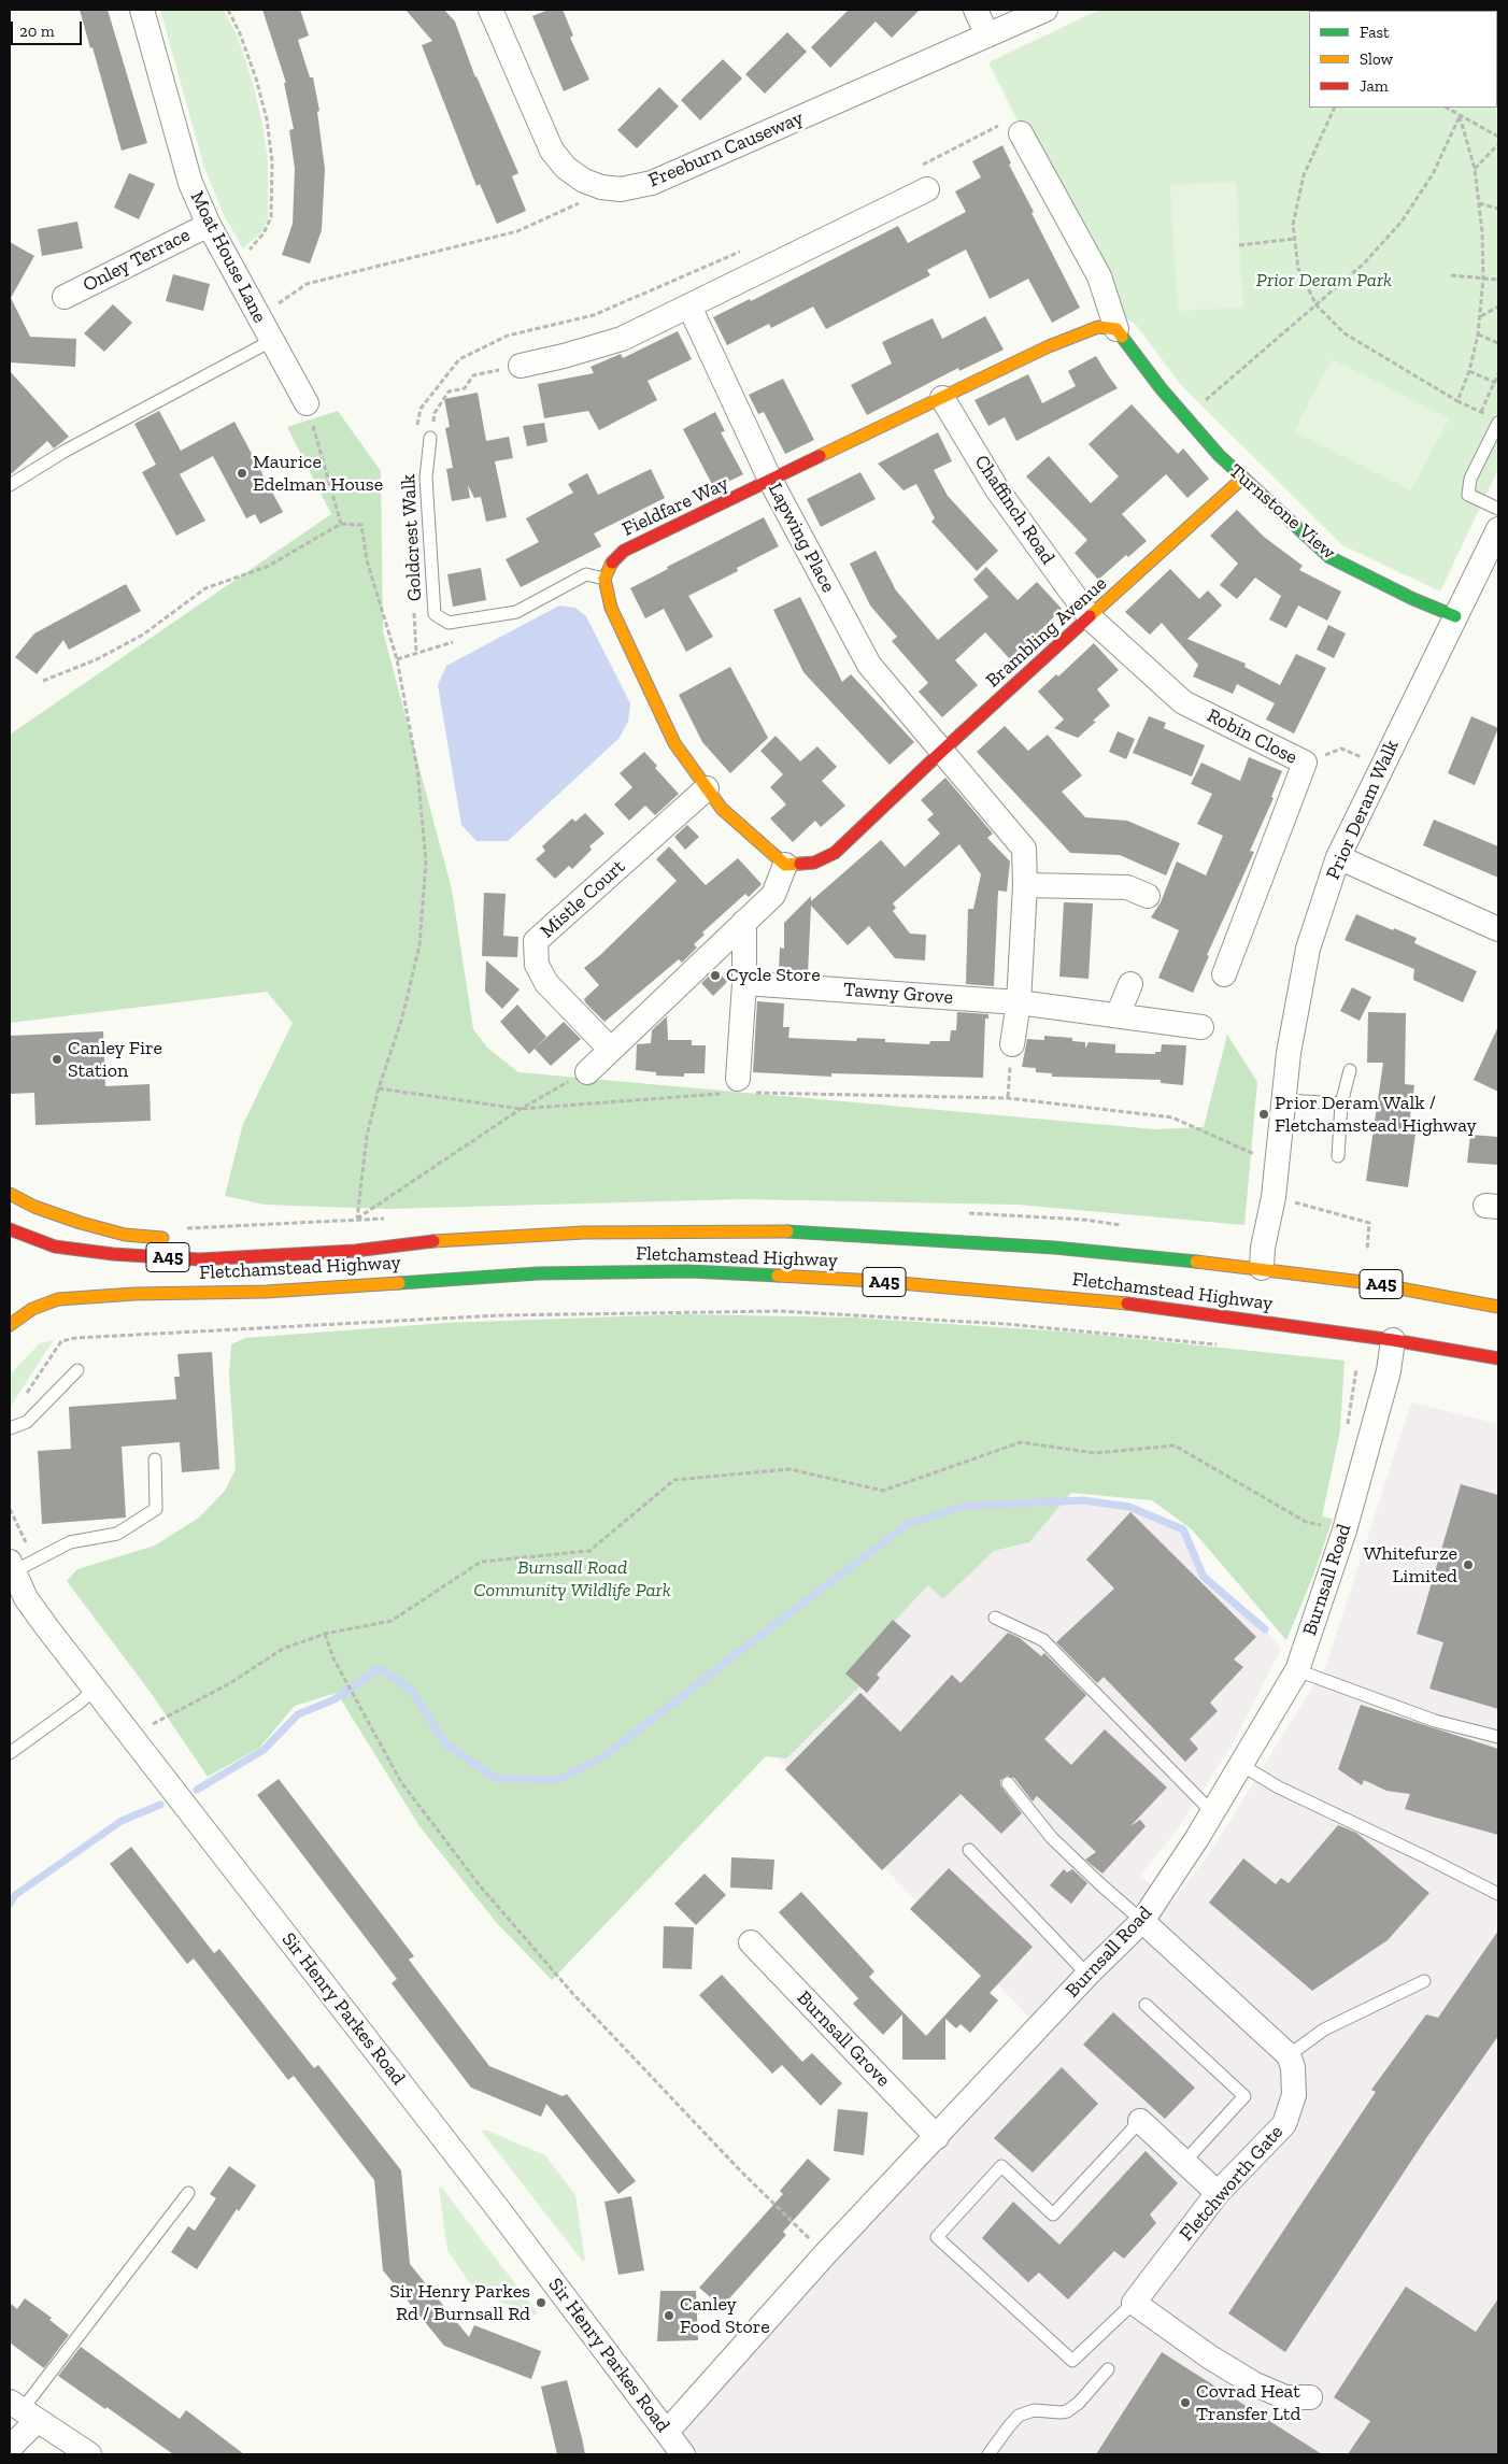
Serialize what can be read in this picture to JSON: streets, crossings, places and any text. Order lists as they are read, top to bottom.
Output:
{
  "streets": {
    "main road": [
      "Fieldfare Way",
      "Turnstone View",
      "Brambling Avenue",
      "A45",
      "Fletchamstead Highway"
    ],
    "street": [
      "Freeburn Causeway",
      "Moat House Lane",
      "Onley Terrace",
      "Chaffinch Road",
      "Lapwing Place",
      "Robin Close",
      "Prior Deram Walk",
      "Mistle Court",
      "Tawny Grove",
      "Burnsall Road",
      "Sir Henry Parkes Road",
      "Burnsall Grove",
      "Fletchworth Gate"
    ],
    "lane": ["Goldcrest Walk"]
  },
  "crossings": [
    ["Moat House Lane", "Onley Terrace"],
    ["Fieldfare Way", "Chaffinch Road"],
    ["Fieldfare Way", "Turnstone View"],
    ["Fieldfare Way", "Goldcrest Walk"],
    ["Fieldfare Way", "Lapwing Place"],
    ["Chaffinch Road", "Brambling Avenue"],
    ["Chaffinch Road", "Robin Close"],
    ["Turnstone View", "Brambling Avenue"],
    ["Turnstone View", "Prior Deram Walk"],
    ["Lapwing Place", "Brambling Avenue"],
    ["Brambling Avenue", "Robin Close"],
    ["Prior Deram Walk", "Fletchamstead Highway"],
    ["Fletchamstead Highway", "Burnsall Road"],
    ["Burnsall Road", "Sir Henry Parkes Road"],
    ["Burnsall Road", "Burnsall Grove"]
  ],
  "parks": ["Prior Deram Park", "Burnsall Road Community Wildlife Park"],
  "places": [
    "Maurice Edelman House",
    "Cycle Store",
    "Canley Fire Station",
    "Prior Deram Walk / Fletchamstead Highway",
    "Whitefurze Limited",
    "Sir Henry Parkes Rd / Burnsall Rd",
    "Canley Food Store",
    "Covrad Heat Transfer Ltd"
  ],
  "legend": ["Fast", "Slow", "Jam"],
  "scale_bar": "20 m"
}
